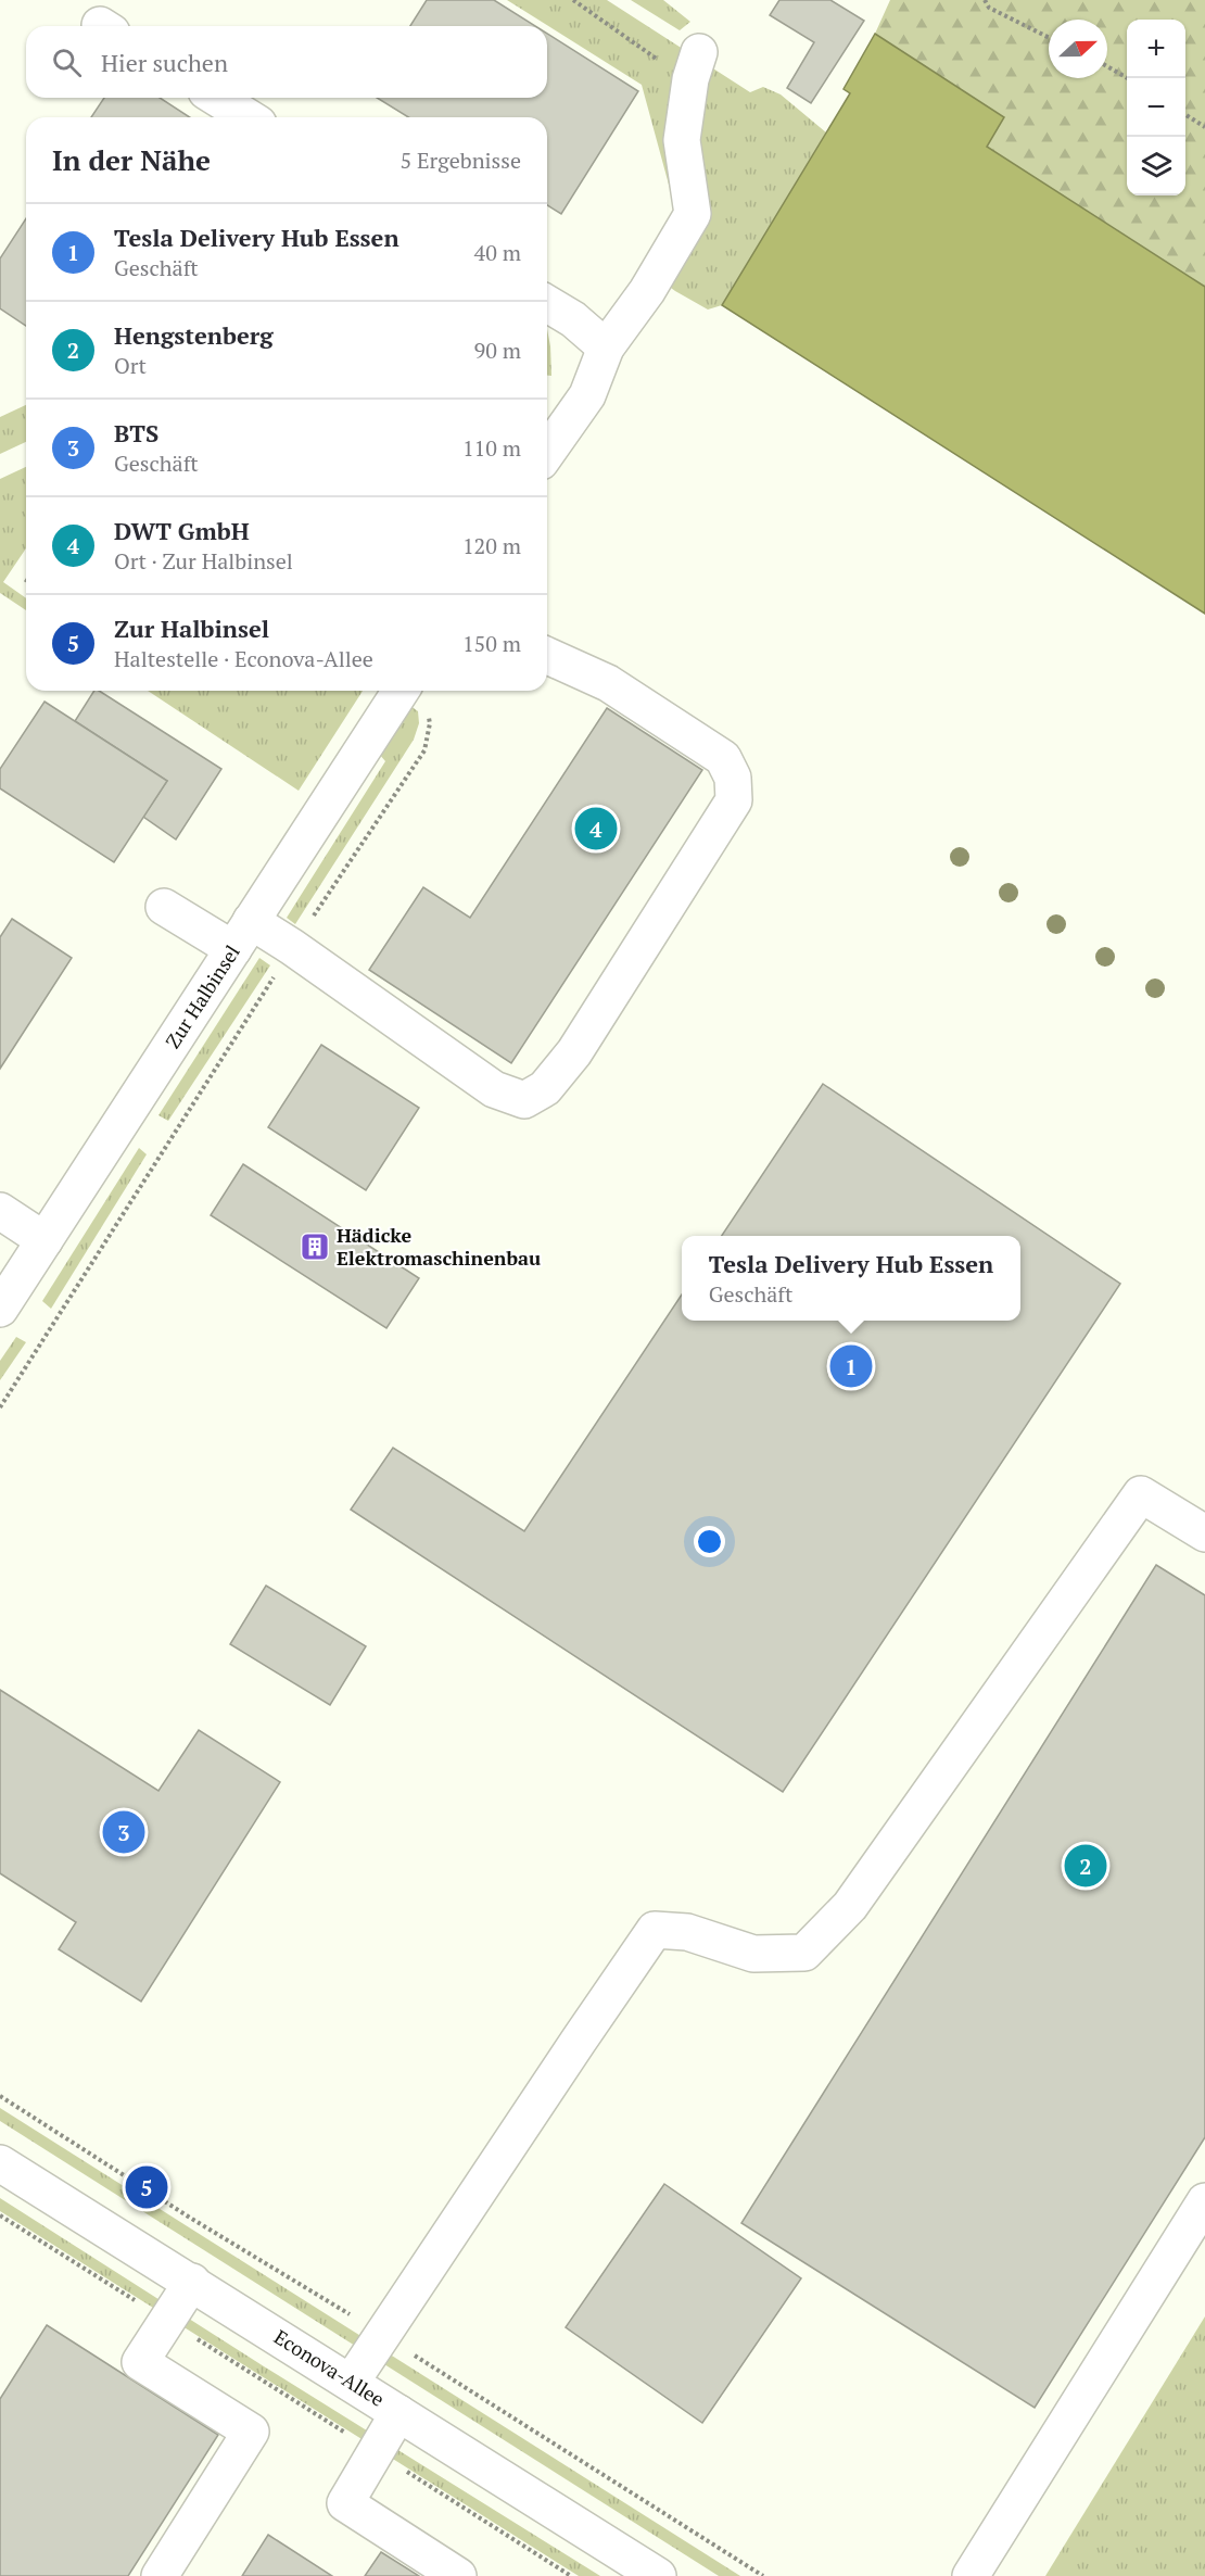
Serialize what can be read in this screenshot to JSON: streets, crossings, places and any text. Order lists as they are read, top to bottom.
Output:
{
  "streets": {
    "street": ["Zur Halbinsel", "Econova-Allee"]
  },
  "places": {
    "building": ["Hädicke Elektromaschinenbau"]
  },
  "north": "right",
  "page": {
    "map_buttons": ["+", "−"],
    "search": "Hier suchen",
    "heading": ["In der Nähe", "5 Ergebnisse"],
    "list": [
      {
        "mark": "1",
        "name": "Tesla Delivery Hub Essen",
        "note": "Geschäft",
        "value": "40 m"
      },
      {
        "mark": "2",
        "name": "Hengstenberg",
        "note": "Ort",
        "value": "90 m"
      },
      {
        "mark": "3",
        "name": "BTS",
        "note": "Geschäft",
        "value": "110 m"
      },
      {
        "mark": "4",
        "name": "DWT GmbH",
        "note": "Ort · Zur Halbinsel",
        "value": "120 m"
      },
      {
        "mark": "5",
        "name": "Zur Halbinsel",
        "note": "Haltestelle · Econova-Allee",
        "value": "150 m"
      }
    ],
    "pins": [
      "4",
      "1",
      "3",
      "2",
      "5"
    ],
    "popup": ["Tesla Delivery Hub Essen", "Geschäft"]
  }
}
